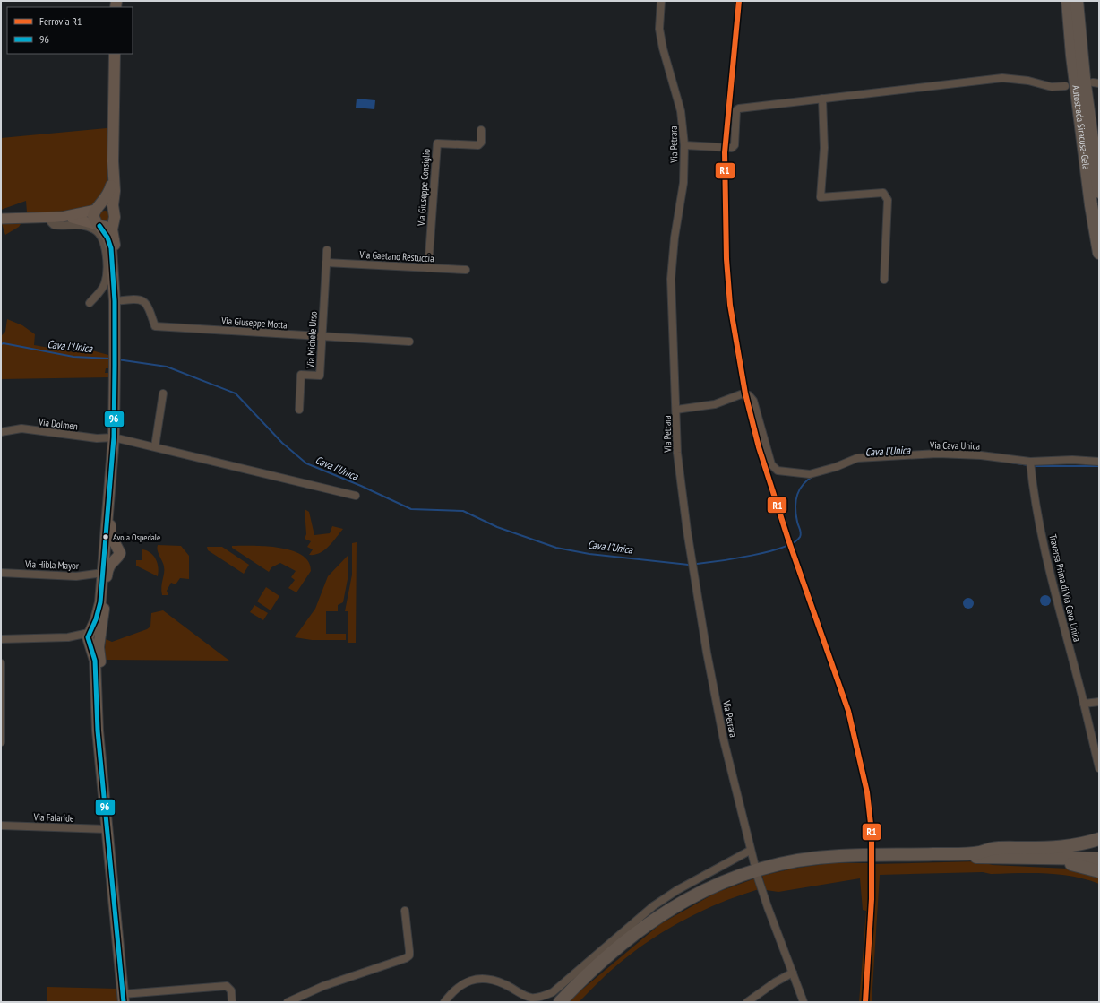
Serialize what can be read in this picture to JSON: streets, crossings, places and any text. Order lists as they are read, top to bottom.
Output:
{
  "streets": {
    "highway": ["Autostrada Siracusa-Gela"],
    "street": [
      "Via Petrara",
      "Via Giuseppe Consiglio",
      "Via Gaetano Restuccia",
      "Via Giuseppe Motta",
      "Via Michele Urso",
      "Via Dolmen",
      "Via Cava Unica",
      "Via Hibla Mayor",
      "Traversa Prima di Via Cava Unica",
      "Via Falaride"
    ]
  },
  "crossings": [
    ["Via Petrara", "Via Cava Unica"],
    ["Via Giuseppe Consiglio", "Via Gaetano Restuccia"],
    ["Via Gaetano Restuccia", "Via Michele Urso"],
    ["Via Giuseppe Motta", "Via Michele Urso"],
    ["Via Cava Unica", "Traversa Prima di Via Cava Unica"]
  ],
  "water": ["Cava l'Unica"],
  "places": ["Avola Ospedale"],
  "lines": ["rail line R1", "transit line 96"],
  "legend": ["Ferrovia R1", "96"]
}
